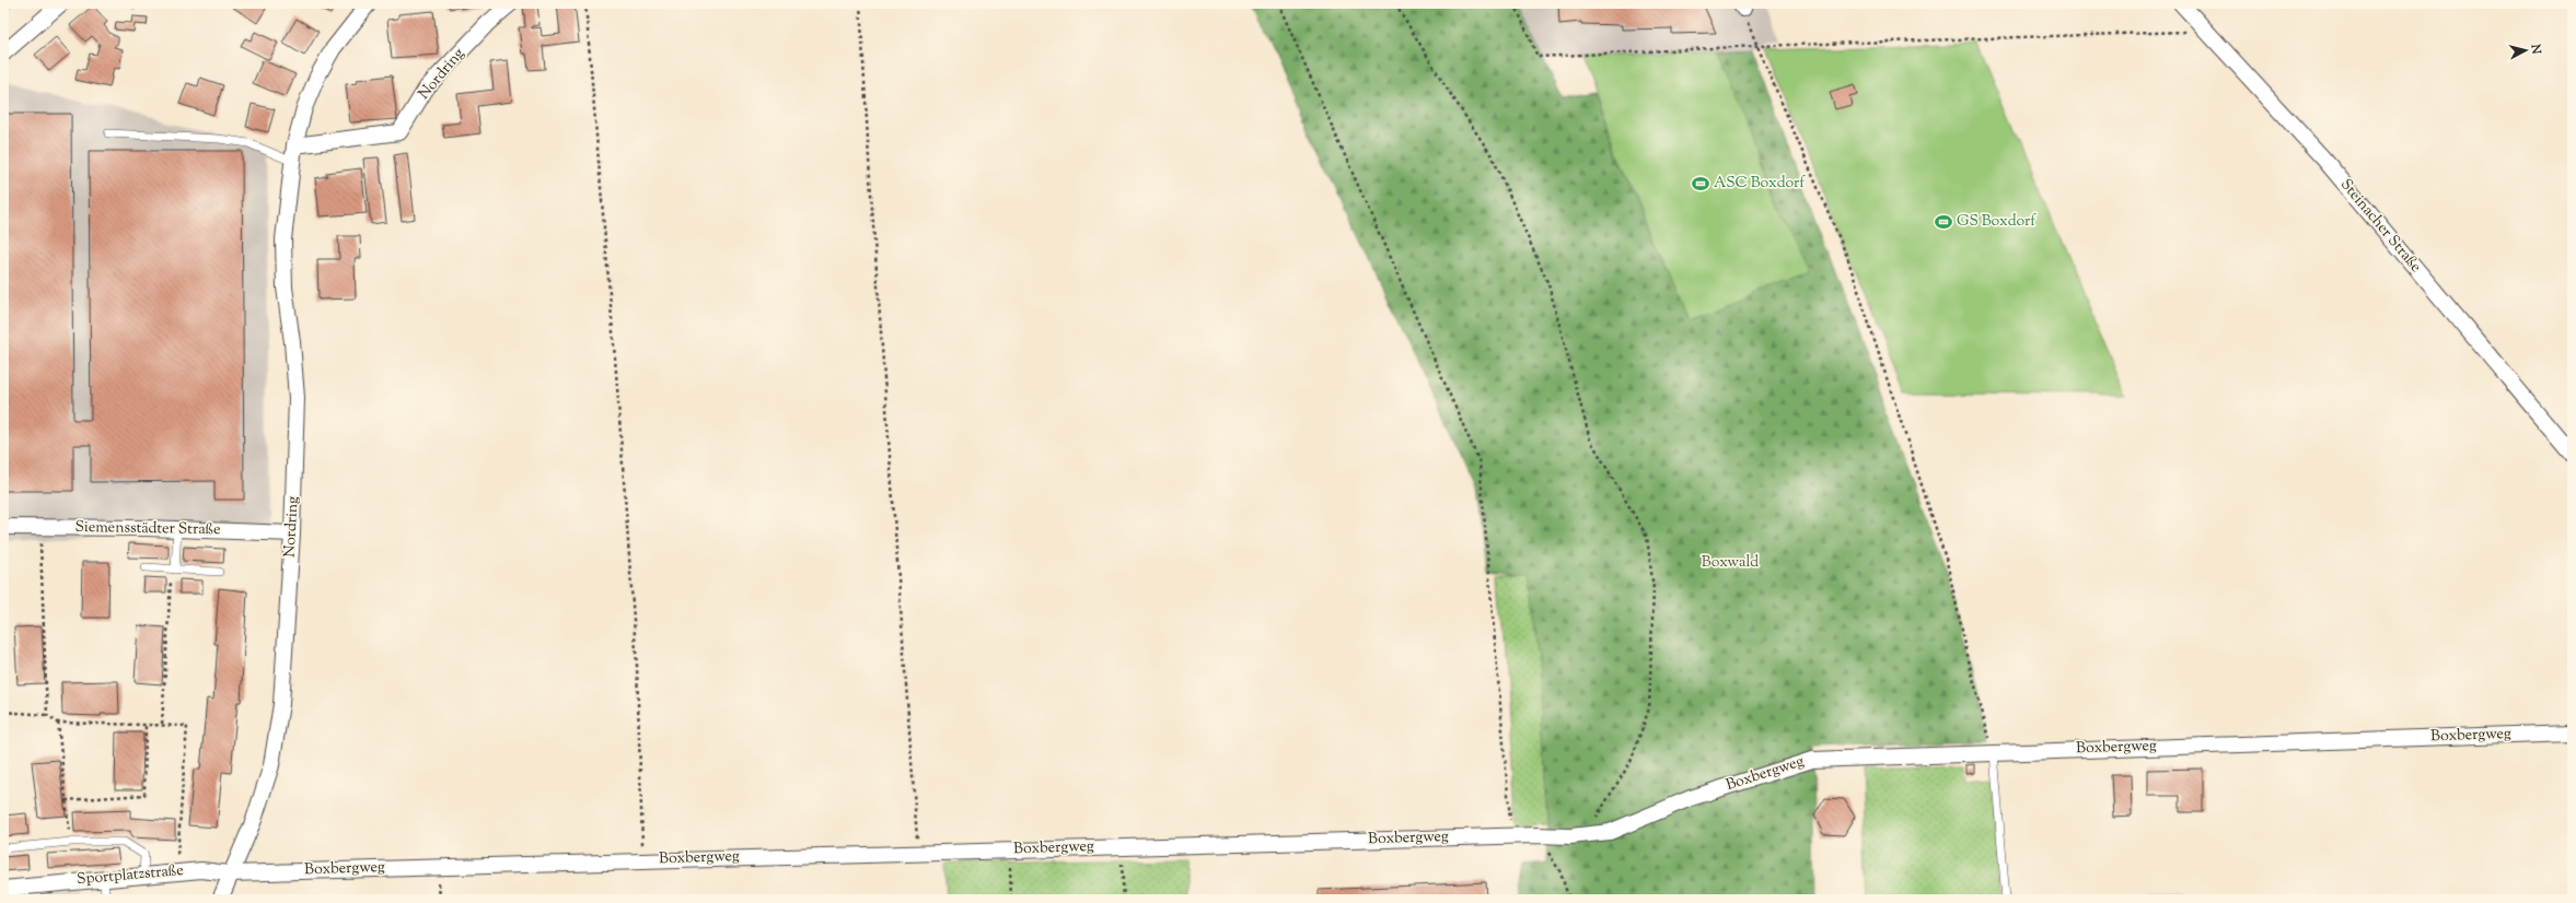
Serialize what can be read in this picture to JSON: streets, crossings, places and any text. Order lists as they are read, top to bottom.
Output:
{
  "streets": {
    "street": [
      "Nordring",
      "Steinacher Straße",
      "Siemensstädter Straße",
      "Boxbergweg",
      "Sportplatzstraße"
    ]
  },
  "crossings": [
    ["Nordring", "Siemensstädter Straße"],
    ["Nordring", "Boxbergweg"],
    ["Nordring", "Sportplatzstraße"],
    ["Boxbergweg", "Sportplatzstraße"]
  ],
  "parks": ["Boxwald"],
  "places": {
    "sports": ["ASC Boxdorf", "GS Boxdorf"]
  },
  "north": "right"
}
